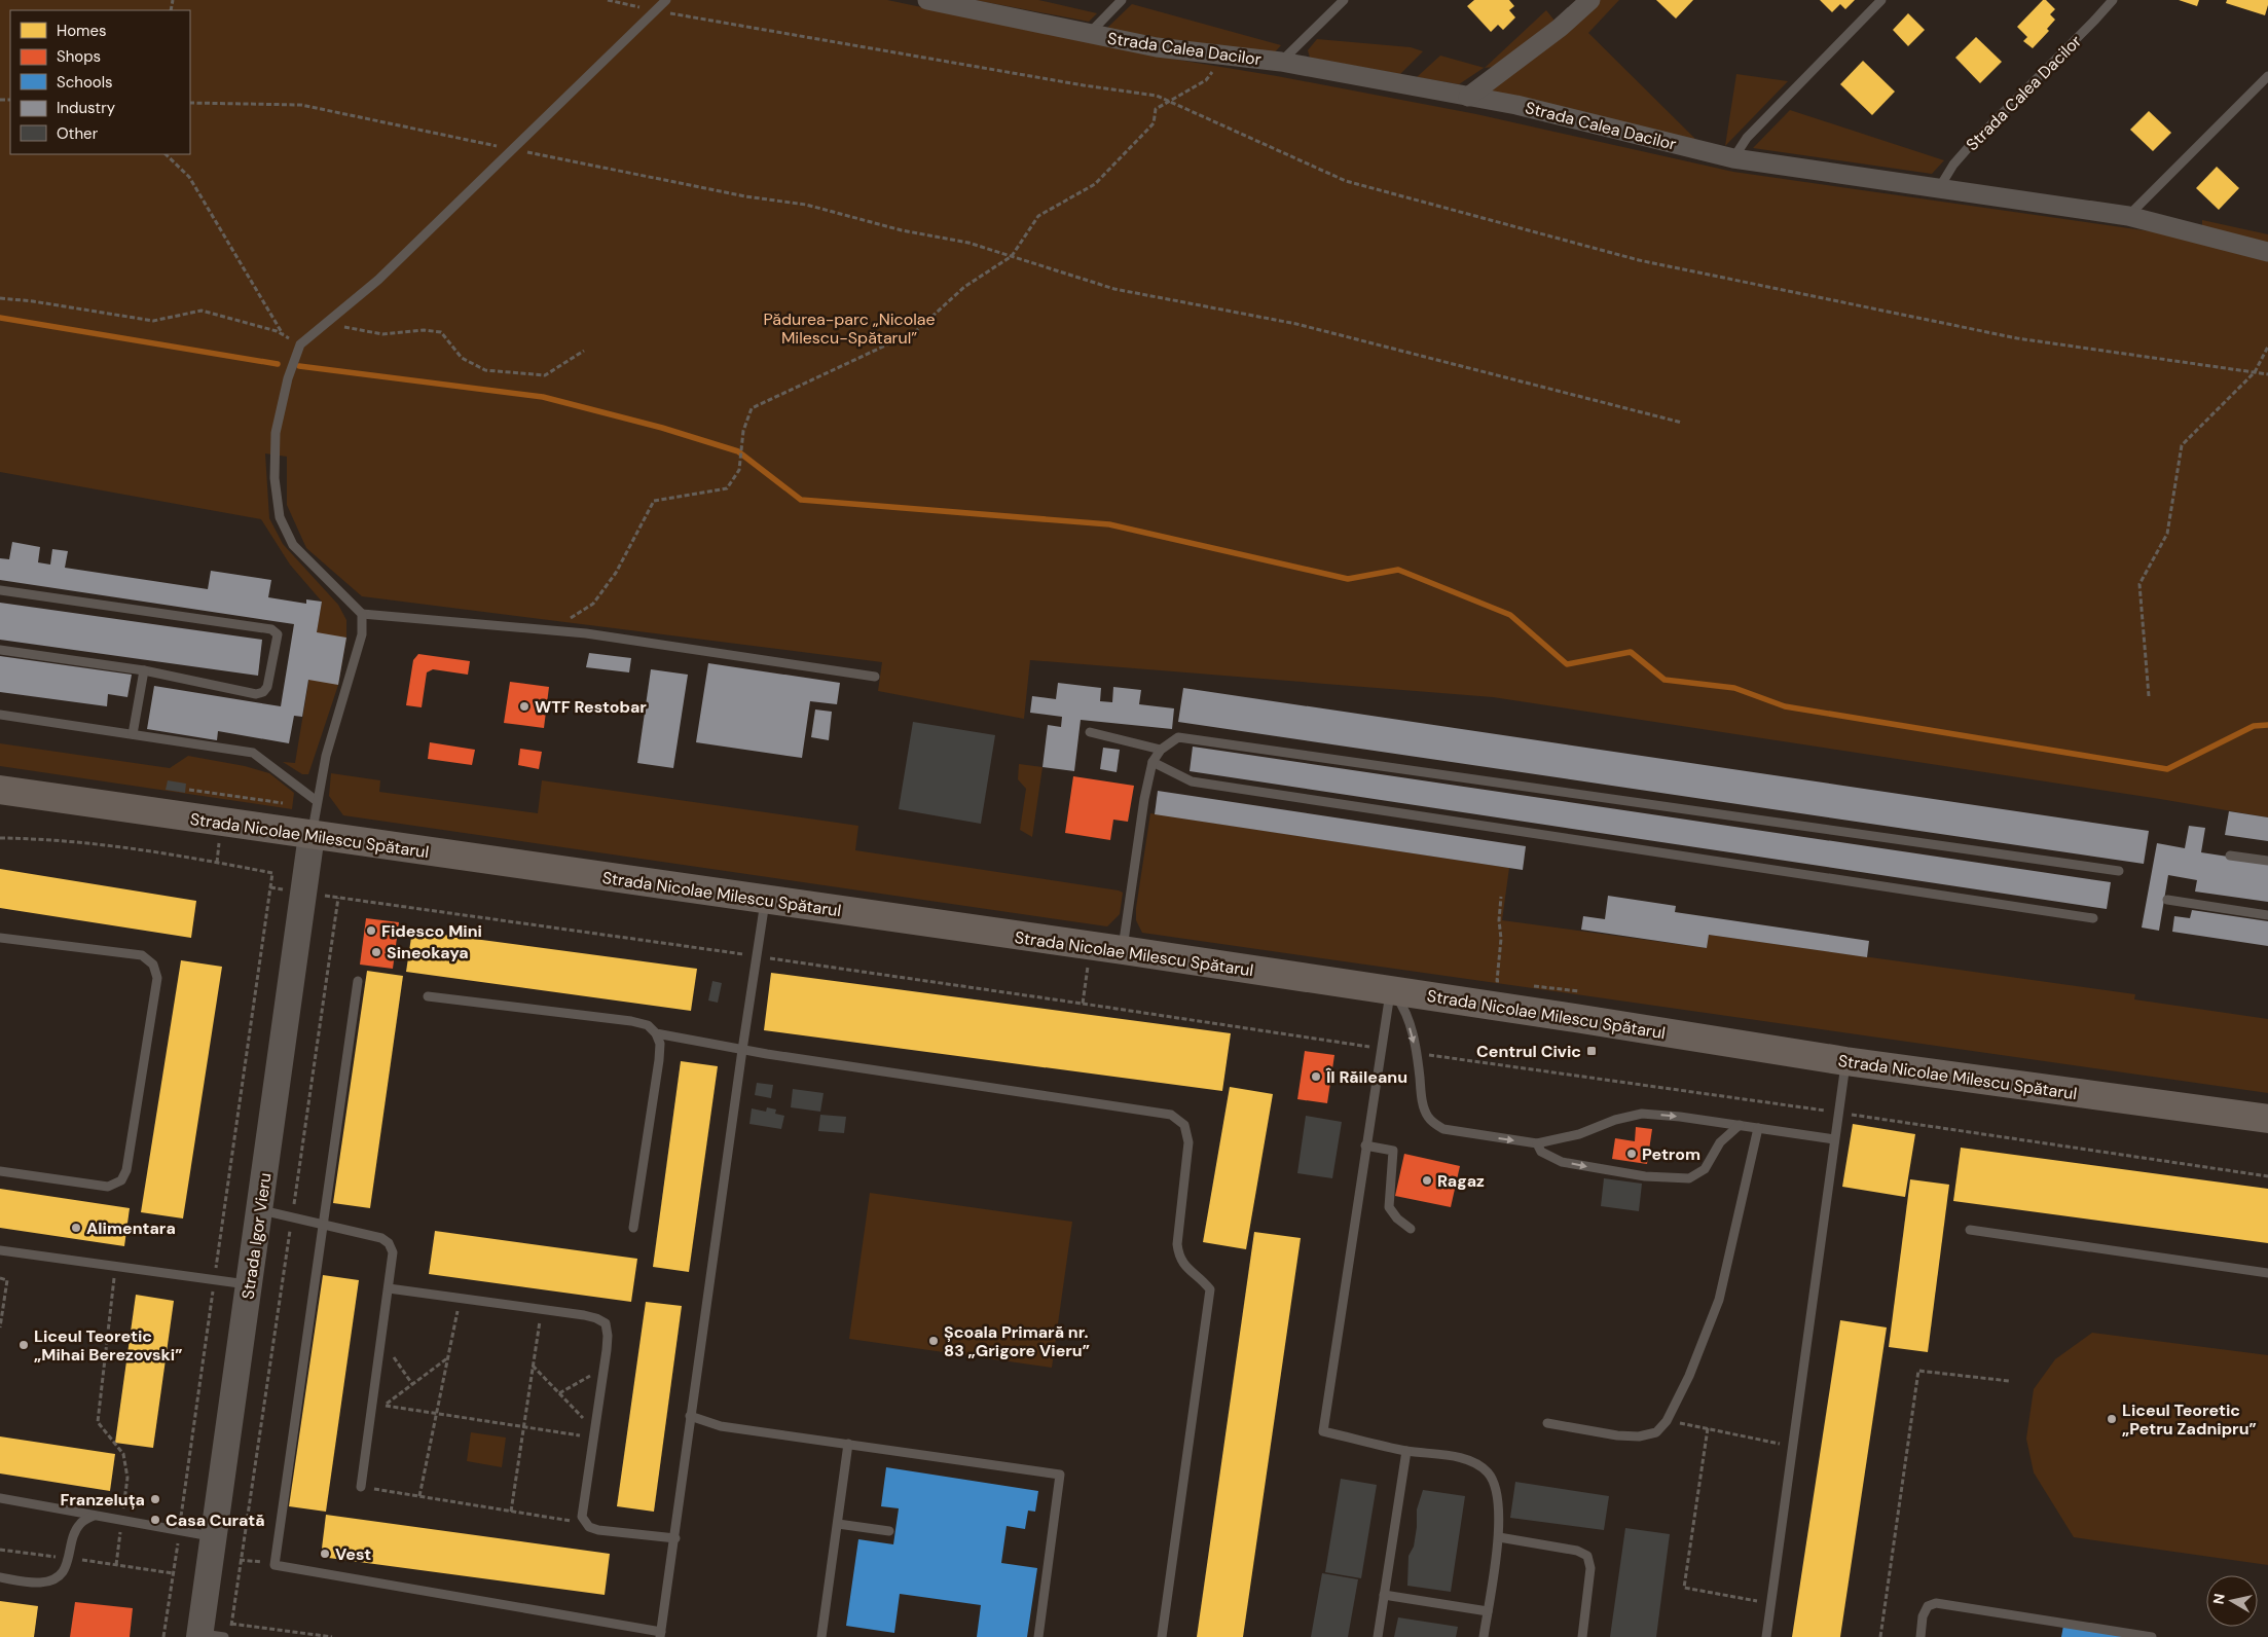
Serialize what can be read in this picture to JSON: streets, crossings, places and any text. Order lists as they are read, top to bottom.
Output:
{
  "streets": {
    "main road": ["Strada Nicolae Milescu Spătarul"],
    "street": ["Strada Calea Dacilor", "Strada Igor Vieru"]
  },
  "crossings": [
    ["Strada Nicolae Milescu Spătarul", "Strada Igor Vieru"]
  ],
  "parks": ["Pădurea-parc „Nicolae Milescu-Spătarul”"],
  "places": {
    "other": [
      "WTF Restobar",
      "Fidesco Mini",
      "Sineokaya",
      "ÎI Răileanu",
      "Petrom",
      "Ragaz",
      "Alimentara",
      "Școala Primară nr. 83 „Grigore Vieru”",
      "Liceul Teoretic „Mihai Berezovski”",
      "Liceul Teoretic „Petru Zadnipru”",
      "Franzeluța",
      "Casa Curată",
      "Vest"
    ],
    "transit": ["Centrul Civic"]
  },
  "legend": [
    "Homes",
    "Shops",
    "Schools",
    "Industry",
    "Other"
  ],
  "north": "left"
}
